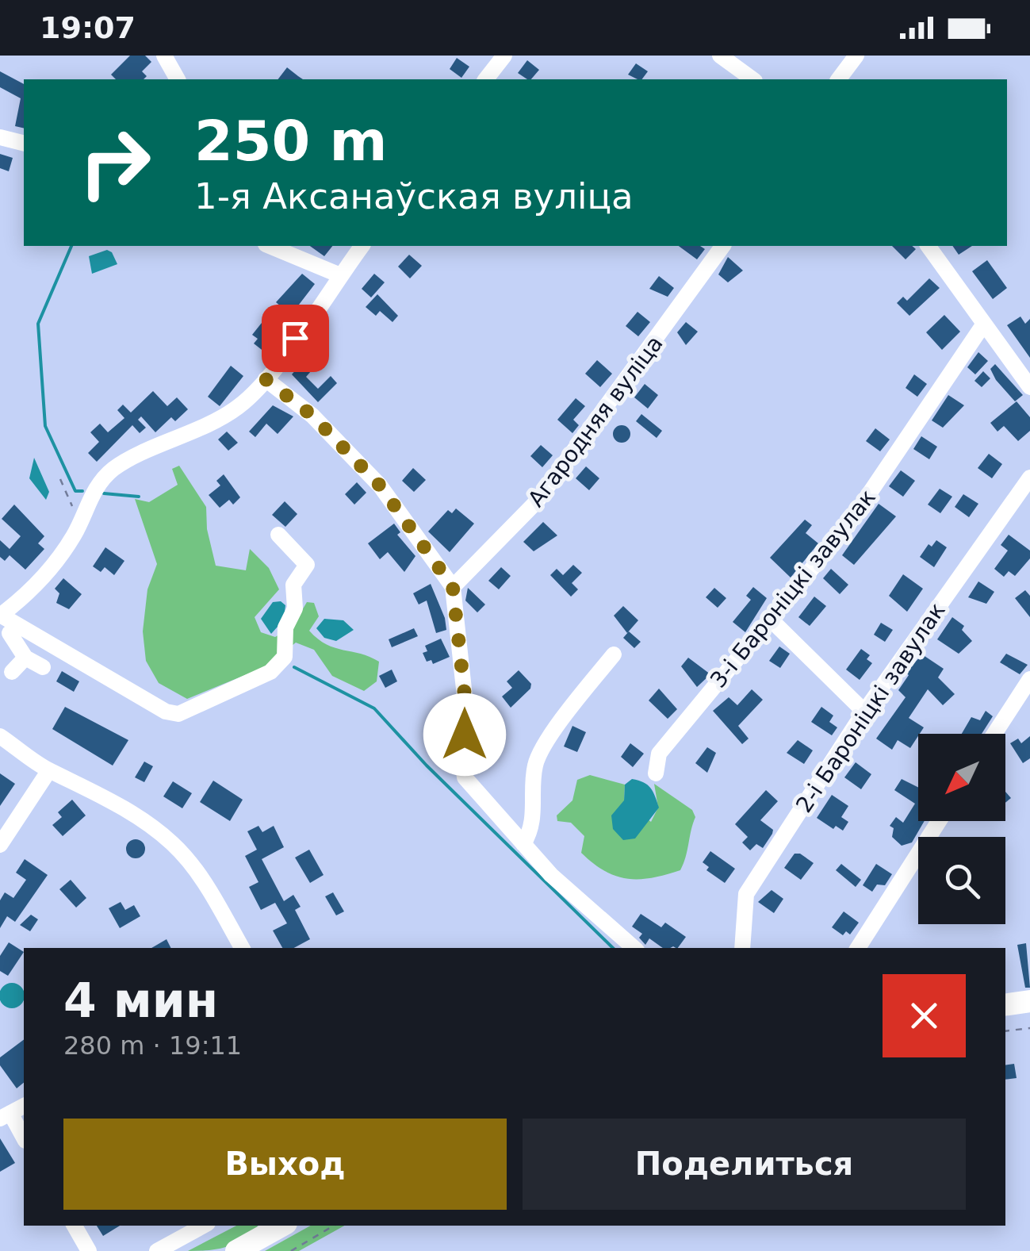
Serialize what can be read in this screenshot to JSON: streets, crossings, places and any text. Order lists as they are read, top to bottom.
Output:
{
  "streets": {
    "street": ["Агародняя вуліца", "3-і Бароніцкі завулак", "2-і Бароніцкі завулак"]
  },
  "north": "bottom left",
  "page": {
    "status": "19:07",
    "turn": ["250 m", "1-я Аксанаўская вуліца"],
    "heading": ["4 мин", "280 m · 19:11"],
    "buttons": ["Выход", "Поделиться"]
  }
}
